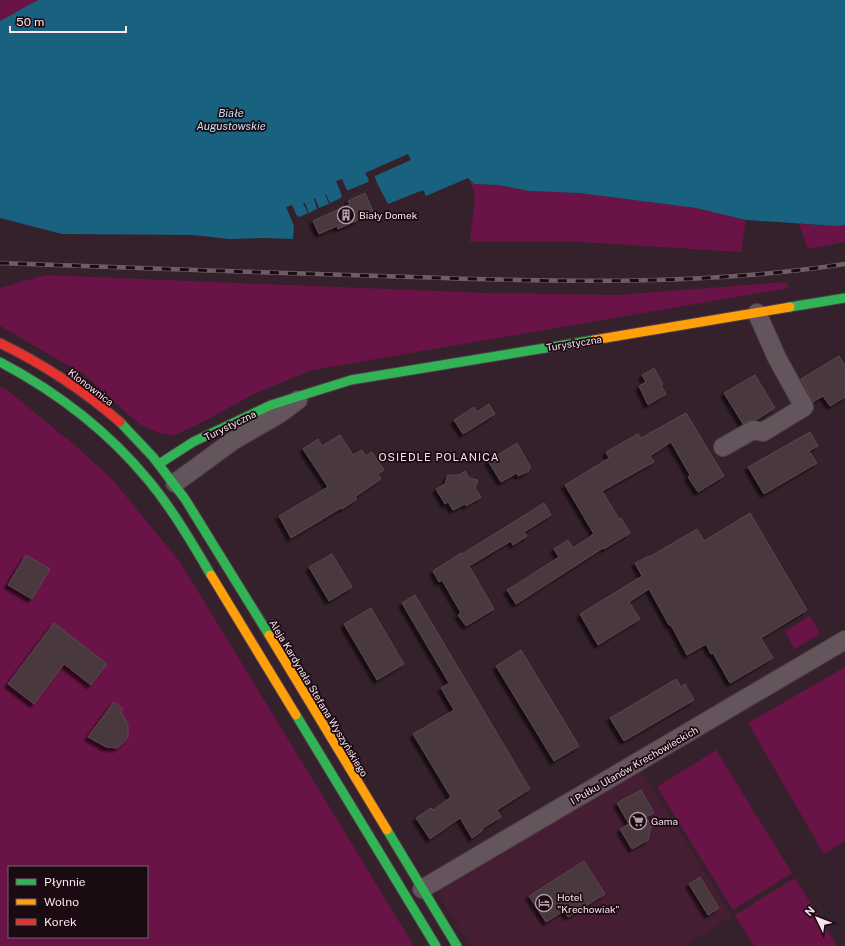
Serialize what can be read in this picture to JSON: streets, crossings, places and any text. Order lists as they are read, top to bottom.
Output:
{
  "streets": {
    "main road": ["Turystyczna", "Klonownica", "Aleja Kardynała Stefana Wyszyńskiego"],
    "street": ["I Pułku Ułanów Krechowieckich"]
  },
  "crossings": [
    ["Turystyczna", "Klonownica"],
    ["Turystyczna", "Aleja Kardynała Stefana Wyszyńskiego"],
    ["Klonownica", "Aleja Kardynała Stefana Wyszyńskiego"],
    ["Aleja Kardynała Stefana Wyszyńskiego", "I Pułku Ułanów Krechowieckich"]
  ],
  "districts": ["OSIEDLE POLANICA"],
  "water": ["Białe Augustowskie"],
  "places": {
    "building": ["Biały Domek"],
    "supermarket": ["Gama"],
    "hotel": ["Hotel \"Krechowiak\""]
  },
  "legend": ["Płynnie", "Wolno", "Korek"],
  "scale_bar": "50 m",
  "north": "top left"
}
